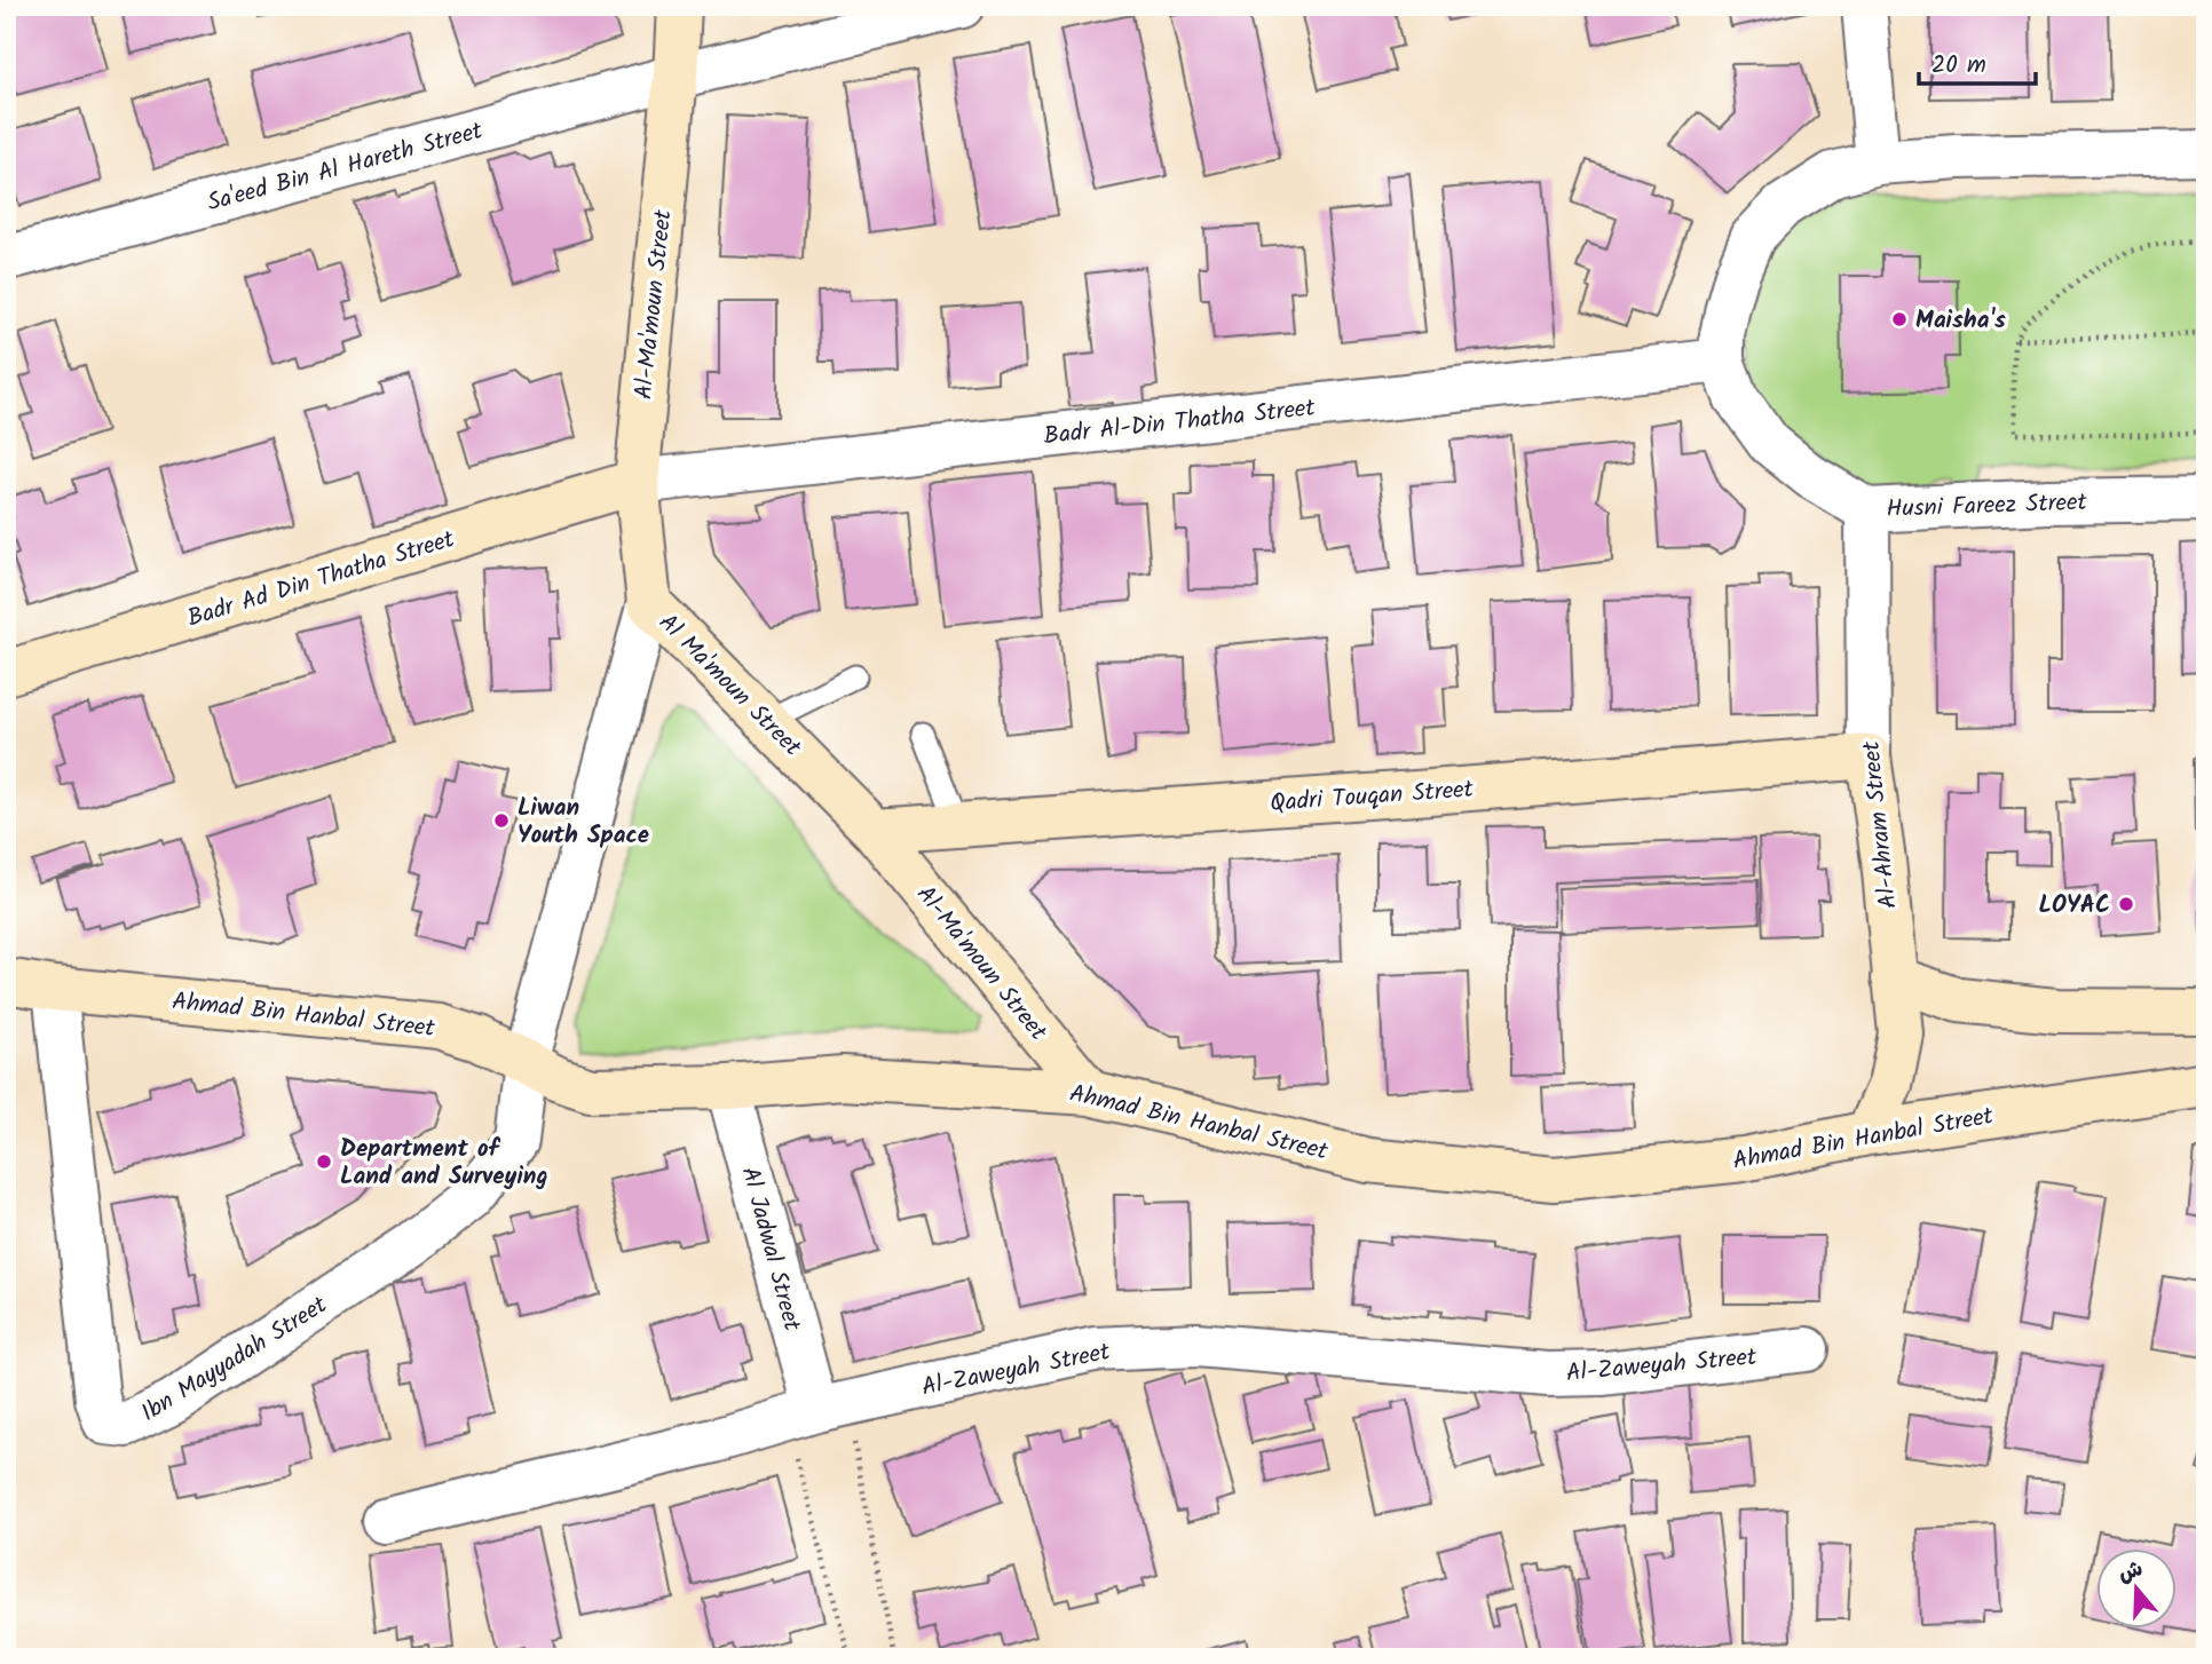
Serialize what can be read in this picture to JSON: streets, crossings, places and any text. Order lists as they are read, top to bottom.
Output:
{
  "streets": {
    "street": [
      "Sa'eed Bin Al Hareth Street",
      "Al-Ma'moun Street",
      "Badr Al-Din Thatha Street",
      "Husni Fareez Street",
      "Badr Ad Din Thatha Street",
      "Al Ma'moun Street",
      "Qadri Touqan Street",
      "Al-Ahram Street",
      "Ahmad Bin Hanbal Street",
      "Al Jadwal Street",
      "Ibn Mayyadah Street",
      "Al-Zaweyah Street"
    ]
  },
  "crossings": [
    ["Sa'eed Bin Al Hareth Street", "Al-Ma'moun Street"],
    ["Al-Ma'moun Street", "Badr Al-Din Thatha Street"],
    ["Al-Ma'moun Street", "Badr Ad Din Thatha Street"],
    ["Al-Ma'moun Street", "Al Ma'moun Street"],
    ["Al-Ma'moun Street", "Qadri Touqan Street"],
    ["Al-Ma'moun Street", "Ahmad Bin Hanbal Street"],
    ["Badr Al-Din Thatha Street", "Husni Fareez Street"],
    ["Badr Al-Din Thatha Street", "Badr Ad Din Thatha Street"],
    ["Husni Fareez Street", "Al-Ahram Street"],
    ["Al Ma'moun Street", "Qadri Touqan Street"],
    ["Al Ma'moun Street", "Ahmad Bin Hanbal Street"],
    ["Al Ma'moun Street", "Ibn Mayyadah Street"],
    ["Qadri Touqan Street", "Al-Ahram Street"],
    ["Al-Ahram Street", "Ahmad Bin Hanbal Street"],
    ["Ahmad Bin Hanbal Street", "Al Jadwal Street"],
    ["Ahmad Bin Hanbal Street", "Ibn Mayyadah Street"],
    ["Al Jadwal Street", "Al-Zaweyah Street"]
  ],
  "places": [
    "Maisha's",
    "Liwan Youth Space",
    "LOYAC",
    "Department of Land and Surveying"
  ],
  "scale_bar": "20 m",
  "north": "top"
}
